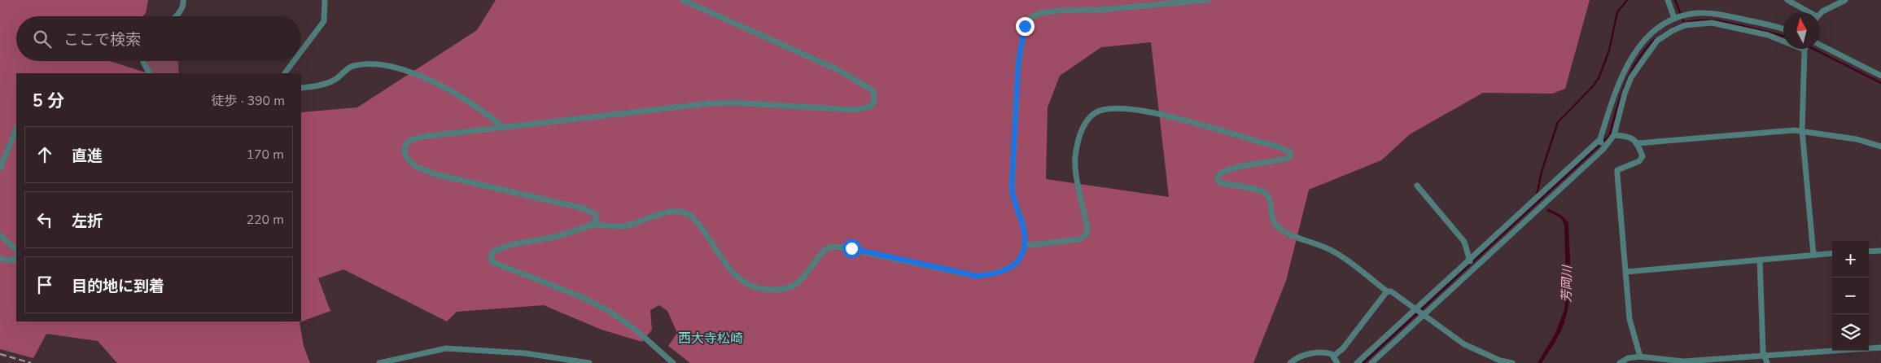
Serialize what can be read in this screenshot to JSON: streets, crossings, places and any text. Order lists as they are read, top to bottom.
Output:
{
  "districts": ["西大寺松崎"],
  "water": ["芳岡川"],
  "north": "top",
  "page": {
    "search": "ここで検索",
    "heading": ["5 分", "徒歩 · 390 m"],
    "list": [
      ["直進", "170 m"],
      ["左折", "220 m"],
      "目的地に到着"
    ],
    "map_buttons": ["+", "−"]
  }
}
